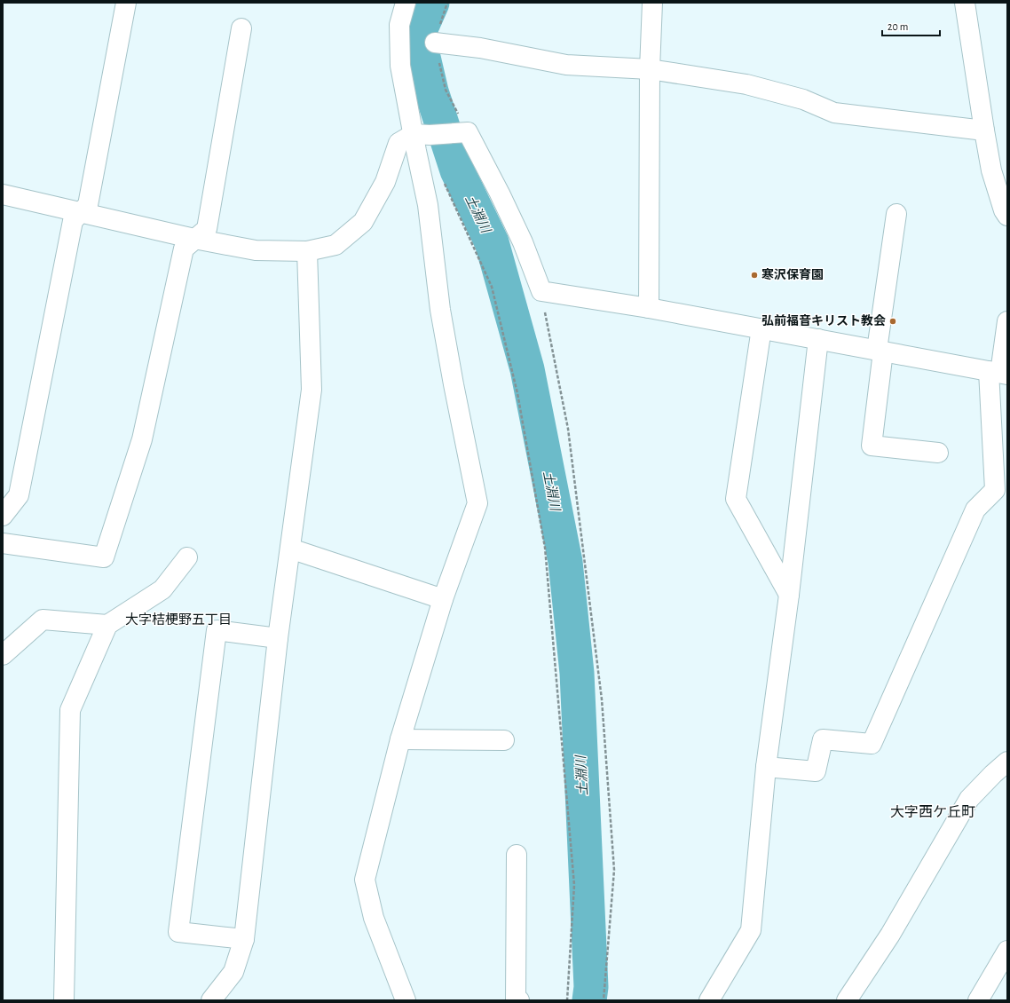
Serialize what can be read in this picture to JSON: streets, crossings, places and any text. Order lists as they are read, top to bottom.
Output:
{
  "districts": ["大字桔梗野五丁目", "大字西ケ丘町"],
  "water": ["土淵川"],
  "places": ["寒沢保育園", "弘前福音キリスト教会"],
  "scale_bar": "20 m"
}
